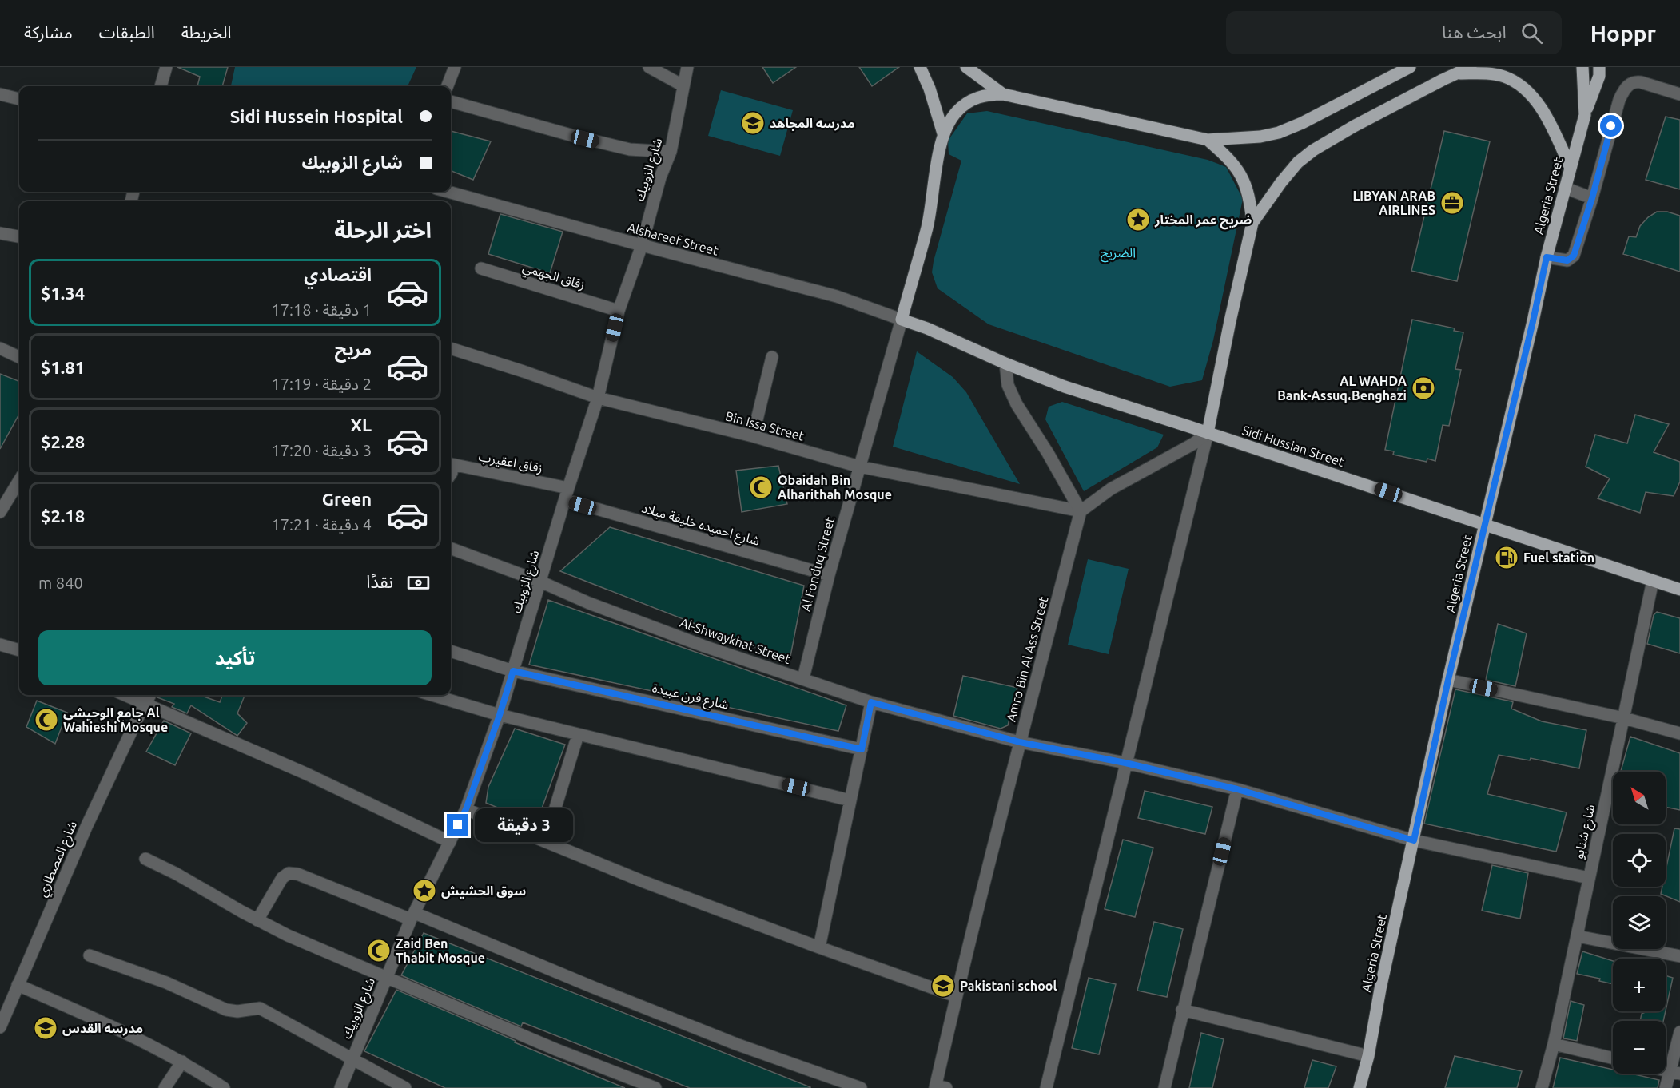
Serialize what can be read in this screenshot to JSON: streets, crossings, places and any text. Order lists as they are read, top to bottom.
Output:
{
  "streets": {
    "main road": ["Algeria Street", "Sidi Hussian Street"],
    "street": [
      "شارع الزوبيك",
      "Alshareef Street",
      "زقاق الجهمي",
      "Bin Issa Street",
      "زقاق اعقيرب",
      "شارع احميده خليفة ميلاد",
      "Al Fonduq Street",
      "Al-Shwaykhat Street",
      "Amro Bin Al Ass Street",
      "شارع فرن عبيدة",
      "شارع شنابو",
      "شارع المصطاري"
    ]
  },
  "crossings": [
    ["شارع الزوبيك", "Alshareef Street"],
    ["شارع الزوبيك", "زقاق الجهمي"],
    ["شارع الزوبيك", "Bin Issa Street"],
    ["شارع الزوبيك", "زقاق اعقيرب"],
    ["شارع الزوبيك", "شارع احميده خليفة ميلاد"],
    ["شارع الزوبيك", "Al-Shwaykhat Street"],
    ["شارع الزوبيك", "شارع فرن عبيدة"],
    ["Algeria Street", "Sidi Hussian Street"],
    ["Algeria Street", "Al-Shwaykhat Street"],
    ["Alshareef Street", "Sidi Hussian Street"],
    ["Alshareef Street", "Al Fonduq Street"],
    ["Bin Issa Street", "Al Fonduq Street"],
    ["Bin Issa Street", "Amro Bin Al Ass Street"],
    ["Sidi Hussian Street", "Al Fonduq Street"],
    ["Sidi Hussian Street", "شارع شنابو"],
    ["زقاق اعقيرب", "شارع احميده خليفة ميلاد"],
    ["شارع احميده خليفة ميلاد", "Al Fonduq Street"],
    ["Al Fonduq Street", "Al-Shwaykhat Street"],
    ["Al-Shwaykhat Street", "Amro Bin Al Ass Street"],
    ["Al-Shwaykhat Street", "شارع شنابو"]
  ],
  "parks": ["الضريح"],
  "places": {
    "school or university": ["مدرسه المجاهد", "Pakistani school", "مدرسه القدس"],
    "office": ["LIBYAN ARAB AIRLINES"],
    "place": ["ضريح عمر المختار", "سوق الحشيش"],
    "bank": ["AL WAHDA Bank-Assuq،Benghazi"],
    "mosque": ["Obaidah Bin Alharithah Mosque", "جامع الوحيشي Al Wahieshi Mosque", "Zaid Ben Thabit Mosque"],
    "fuel station": ["Fuel station"]
  },
  "north": "top left",
  "page": {
    "header": "Hoppr",
    "search": "ابحث هنا",
    "nav": ["الخريطة", "الطبقات", "مشاركة"],
    "banner": ["Sidi Hussein Hospital", "شارع الزوبيك"],
    "heading": "اختر الرحلة",
    "list": [
      {
        "name": "اقتصادي",
        "note": "1 دقيقة · 17:18",
        "value": "$1.34"
      },
      {
        "name": "مريح",
        "note": "2 دقيقة · 17:19",
        "value": "$1.81"
      },
      {
        "name": "XL",
        "note": "3 دقيقة · 17:20",
        "value": "$2.28"
      },
      {
        "name": "Green",
        "note": "4 دقيقة · 17:21",
        "value": "$2.18"
      }
    ],
    "pay": ["نقدًا", "840 m"],
    "buttons": "تأكيد",
    "map_buttons": ["+", "−"],
    "bubble": "3 دقيقة"
  }
}
